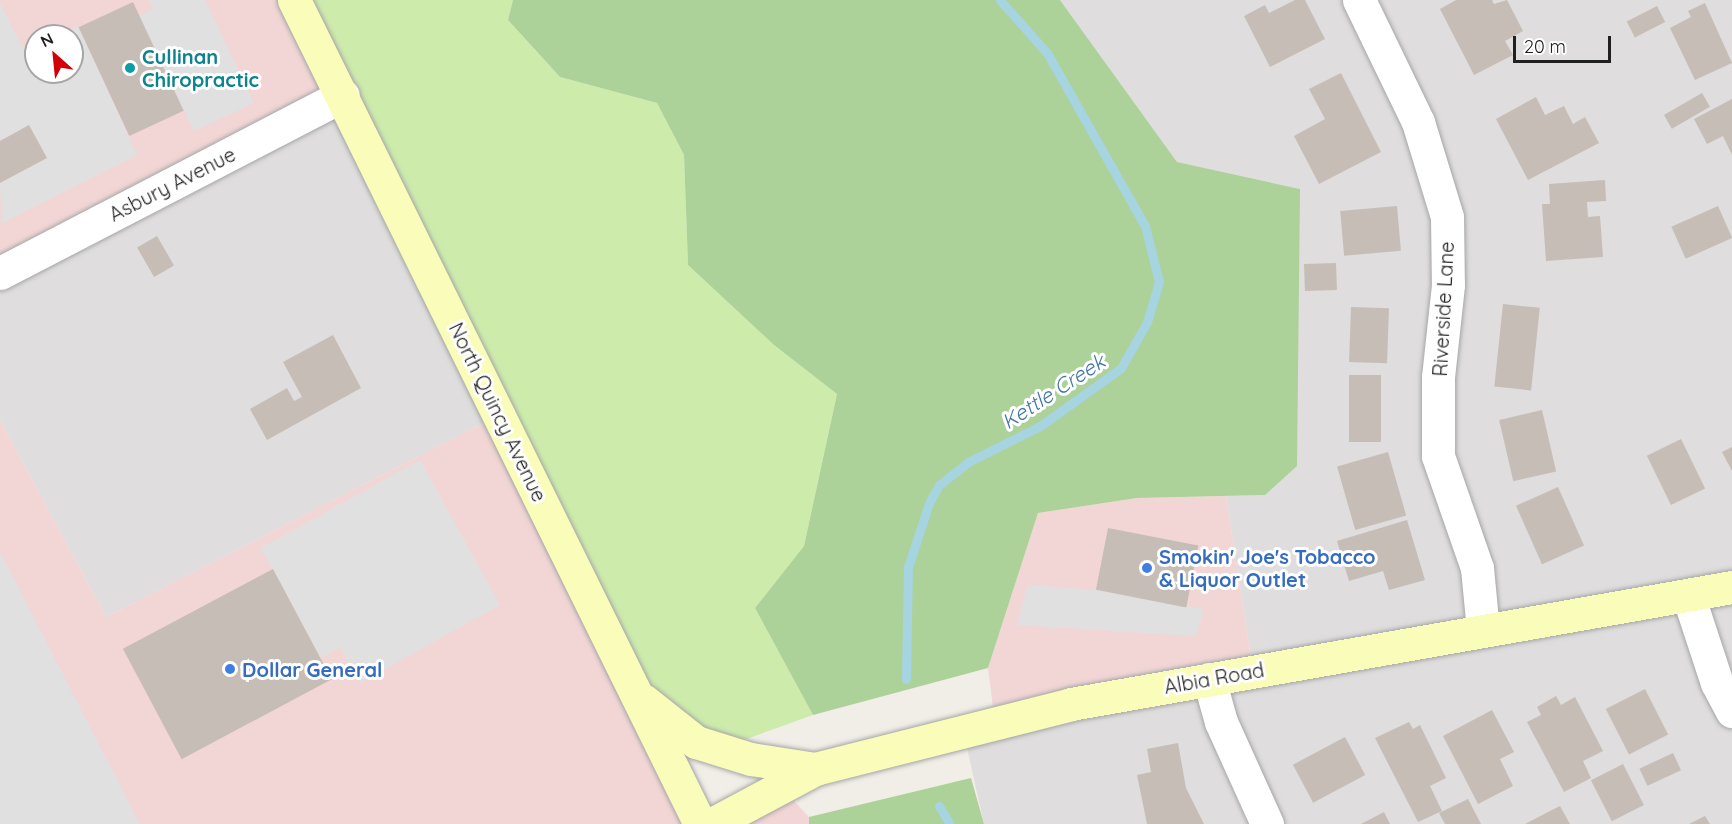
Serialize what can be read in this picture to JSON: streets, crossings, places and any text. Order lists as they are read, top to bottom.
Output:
{
  "streets": {
    "main road": ["North Quincy Avenue", "Albia Road"],
    "street": ["Asbury Avenue", "Riverside Lane"]
  },
  "crossings": [
    ["Asbury Avenue", "North Quincy Avenue"],
    ["Riverside Lane", "Albia Road"]
  ],
  "water": ["Kettle Creek"],
  "places": ["Cullinan Chiropractic", "Smokin' Joe's Tobacco & Liquor Outlet", "Dollar General"],
  "scale_bar": "20 m",
  "north": "top left"
}
